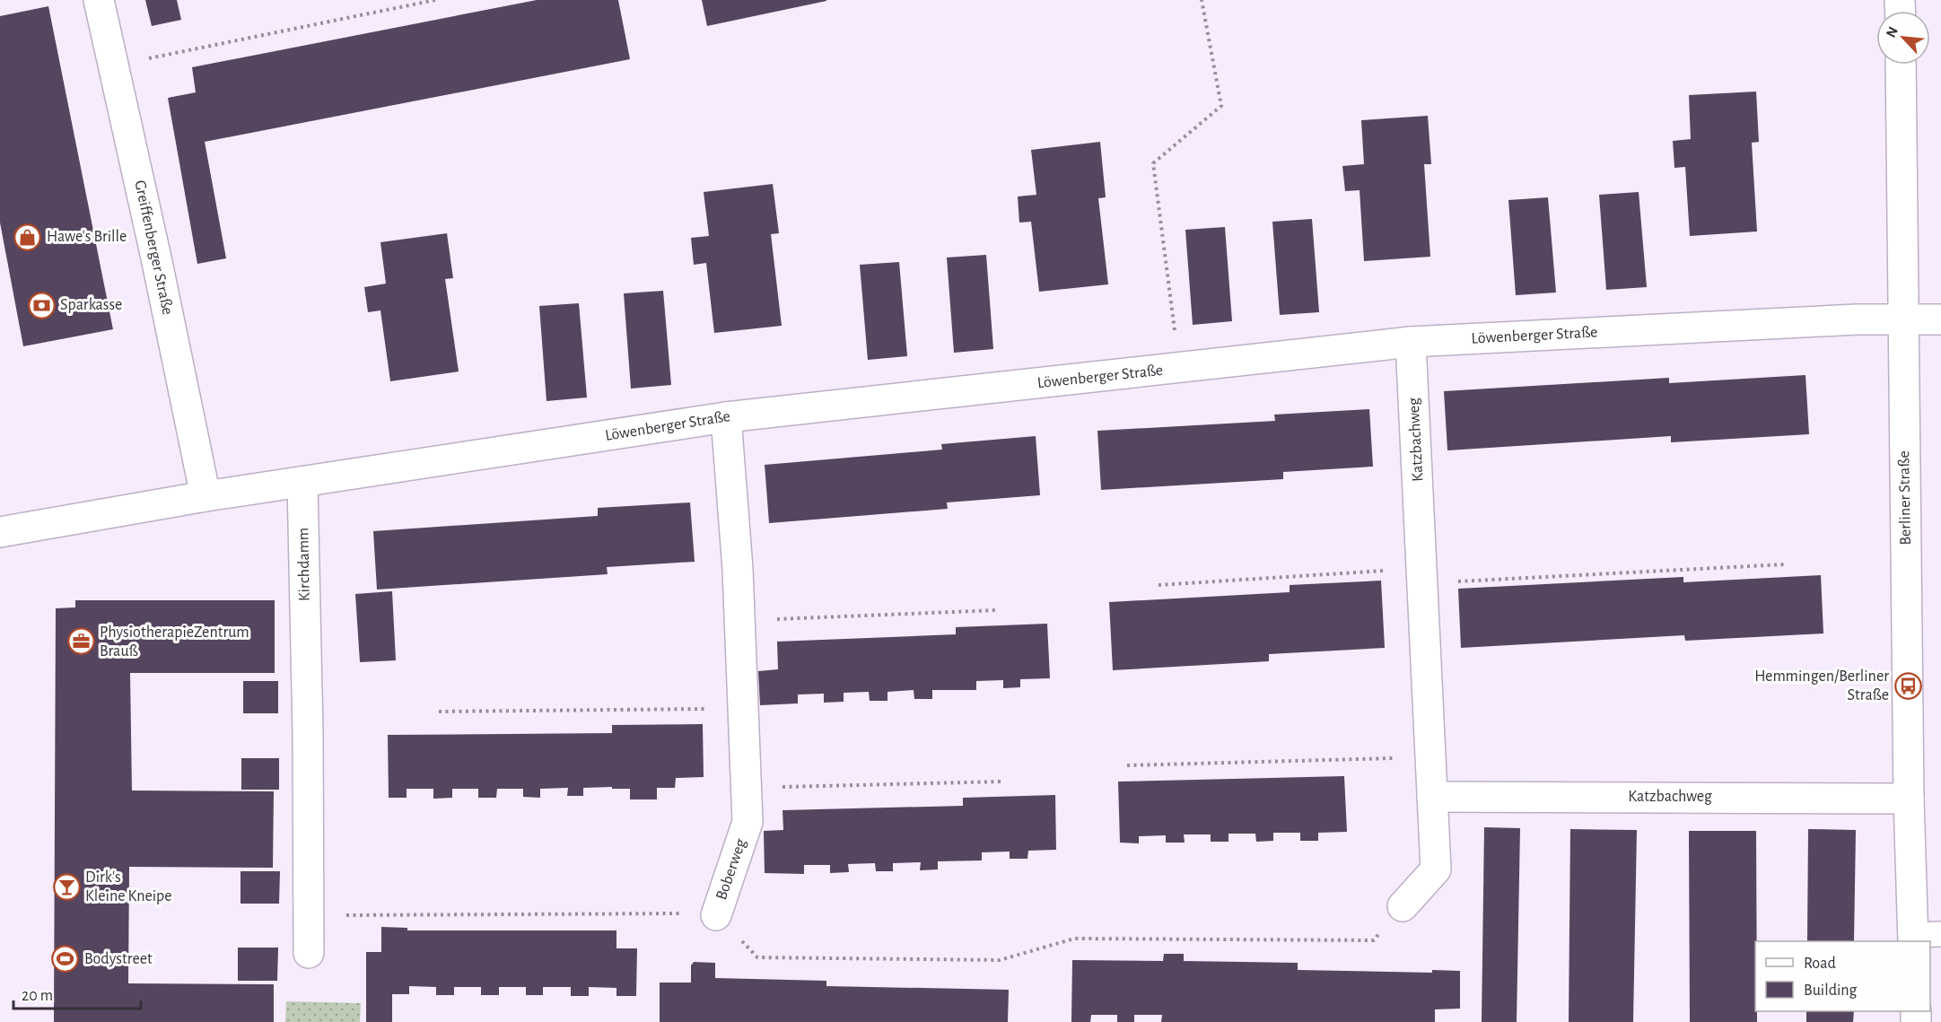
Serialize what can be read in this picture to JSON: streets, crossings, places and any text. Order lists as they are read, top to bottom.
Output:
{
  "streets": {
    "street": [
      "Greiffenberger Straße",
      "Löwenberger Straße",
      "Katzbachweg",
      "Berliner Straße",
      "Kirchdamm",
      "Boberweg"
    ]
  },
  "crossings": [
    ["Löwenberger Straße", "Katzbachweg"],
    ["Löwenberger Straße", "Berliner Straße"],
    ["Löwenberger Straße", "Kirchdamm"],
    ["Löwenberger Straße", "Boberweg"],
    ["Katzbachweg", "Berliner Straße"],
    ["Kirchdamm", "Boberweg"]
  ],
  "places": {
    "shop": ["Hawe's Brille"],
    "bank": ["Sparkasse"],
    "office": ["PhysiotherapieZentrum Brauß"],
    "bus stop": ["Hemmingen/Berliner Straße"],
    "bar": ["Dirk's Kleine Kneipe"],
    "sports": ["Bodystreet"]
  },
  "legend": ["Road", "Building"],
  "scale_bar": "20 m",
  "north": "top left"
}
